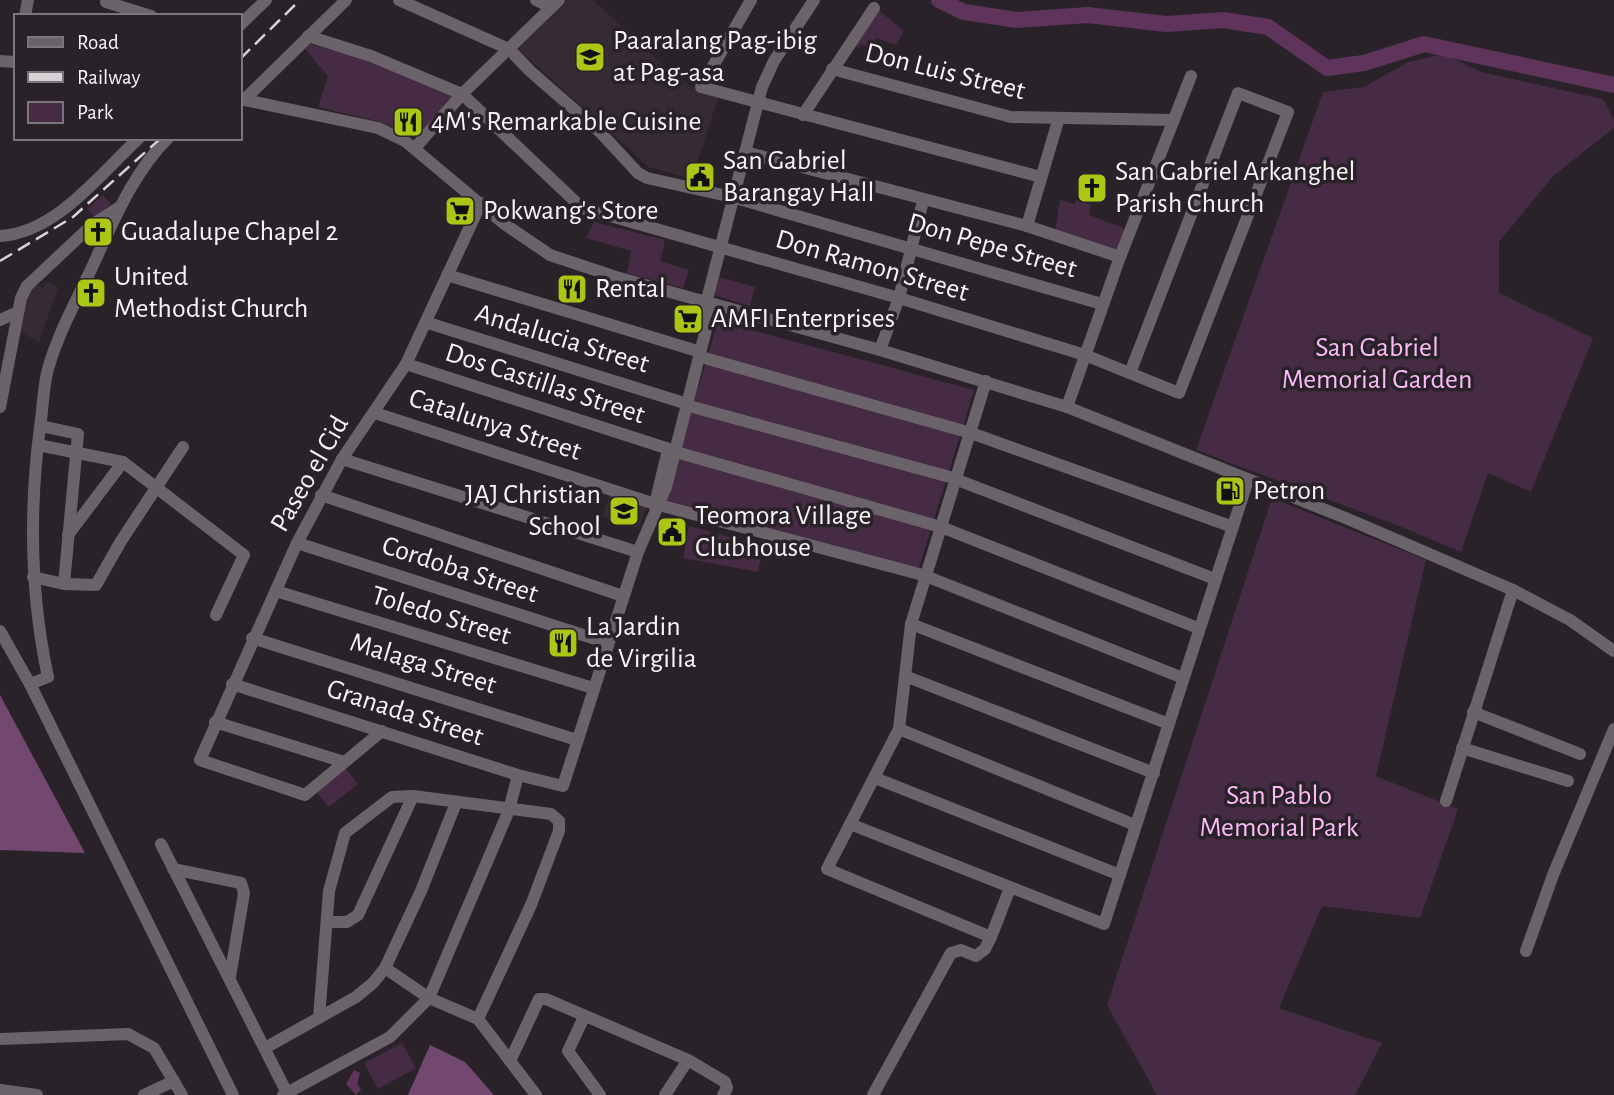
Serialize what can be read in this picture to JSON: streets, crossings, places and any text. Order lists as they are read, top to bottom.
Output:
{
  "streets": {
    "street": [
      "Don Luis Street",
      "Don Pepe Street",
      "Don Ramon Street",
      "Andalucia Street",
      "Dos Castillas Street",
      "Catalunya Street",
      "Paseo el Cid",
      "Cordoba Street",
      "Toledo Street",
      "Malaga Street",
      "Granada Street"
    ]
  },
  "crossings": [
    ["Andalucia Street", "Paseo el Cid"],
    ["Dos Castillas Street", "Paseo el Cid"],
    ["Catalunya Street", "Paseo el Cid"],
    ["Paseo el Cid", "Cordoba Street"],
    ["Paseo el Cid", "Toledo Street"],
    ["Paseo el Cid", "Malaga Street"],
    ["Paseo el Cid", "Granada Street"],
    ["Malaga Street", "Granada Street"]
  ],
  "parks": ["San Gabriel Memorial Garden", "San Pablo Memorial Park"],
  "places": {
    "school or university": ["Paaralang Pag-ibig at Pag-asa", "JAJ Christian School"],
    "restaurant": ["4M's Remarkable Cuisine", "Rental", "La Jardin de Virgilia"],
    "public building": ["San Gabriel Barangay Hall", "Teomora Village Clubhouse"],
    "church": ["San Gabriel Arkanghel Parish Church", "Guadalupe Chapel 2", "United Methodist Church"],
    "supermarket": ["Pokwang's Store", "AMFI Enterprises"],
    "fuel station": ["Petron"]
  },
  "legend": ["Road", "Railway", "Park"]
}
